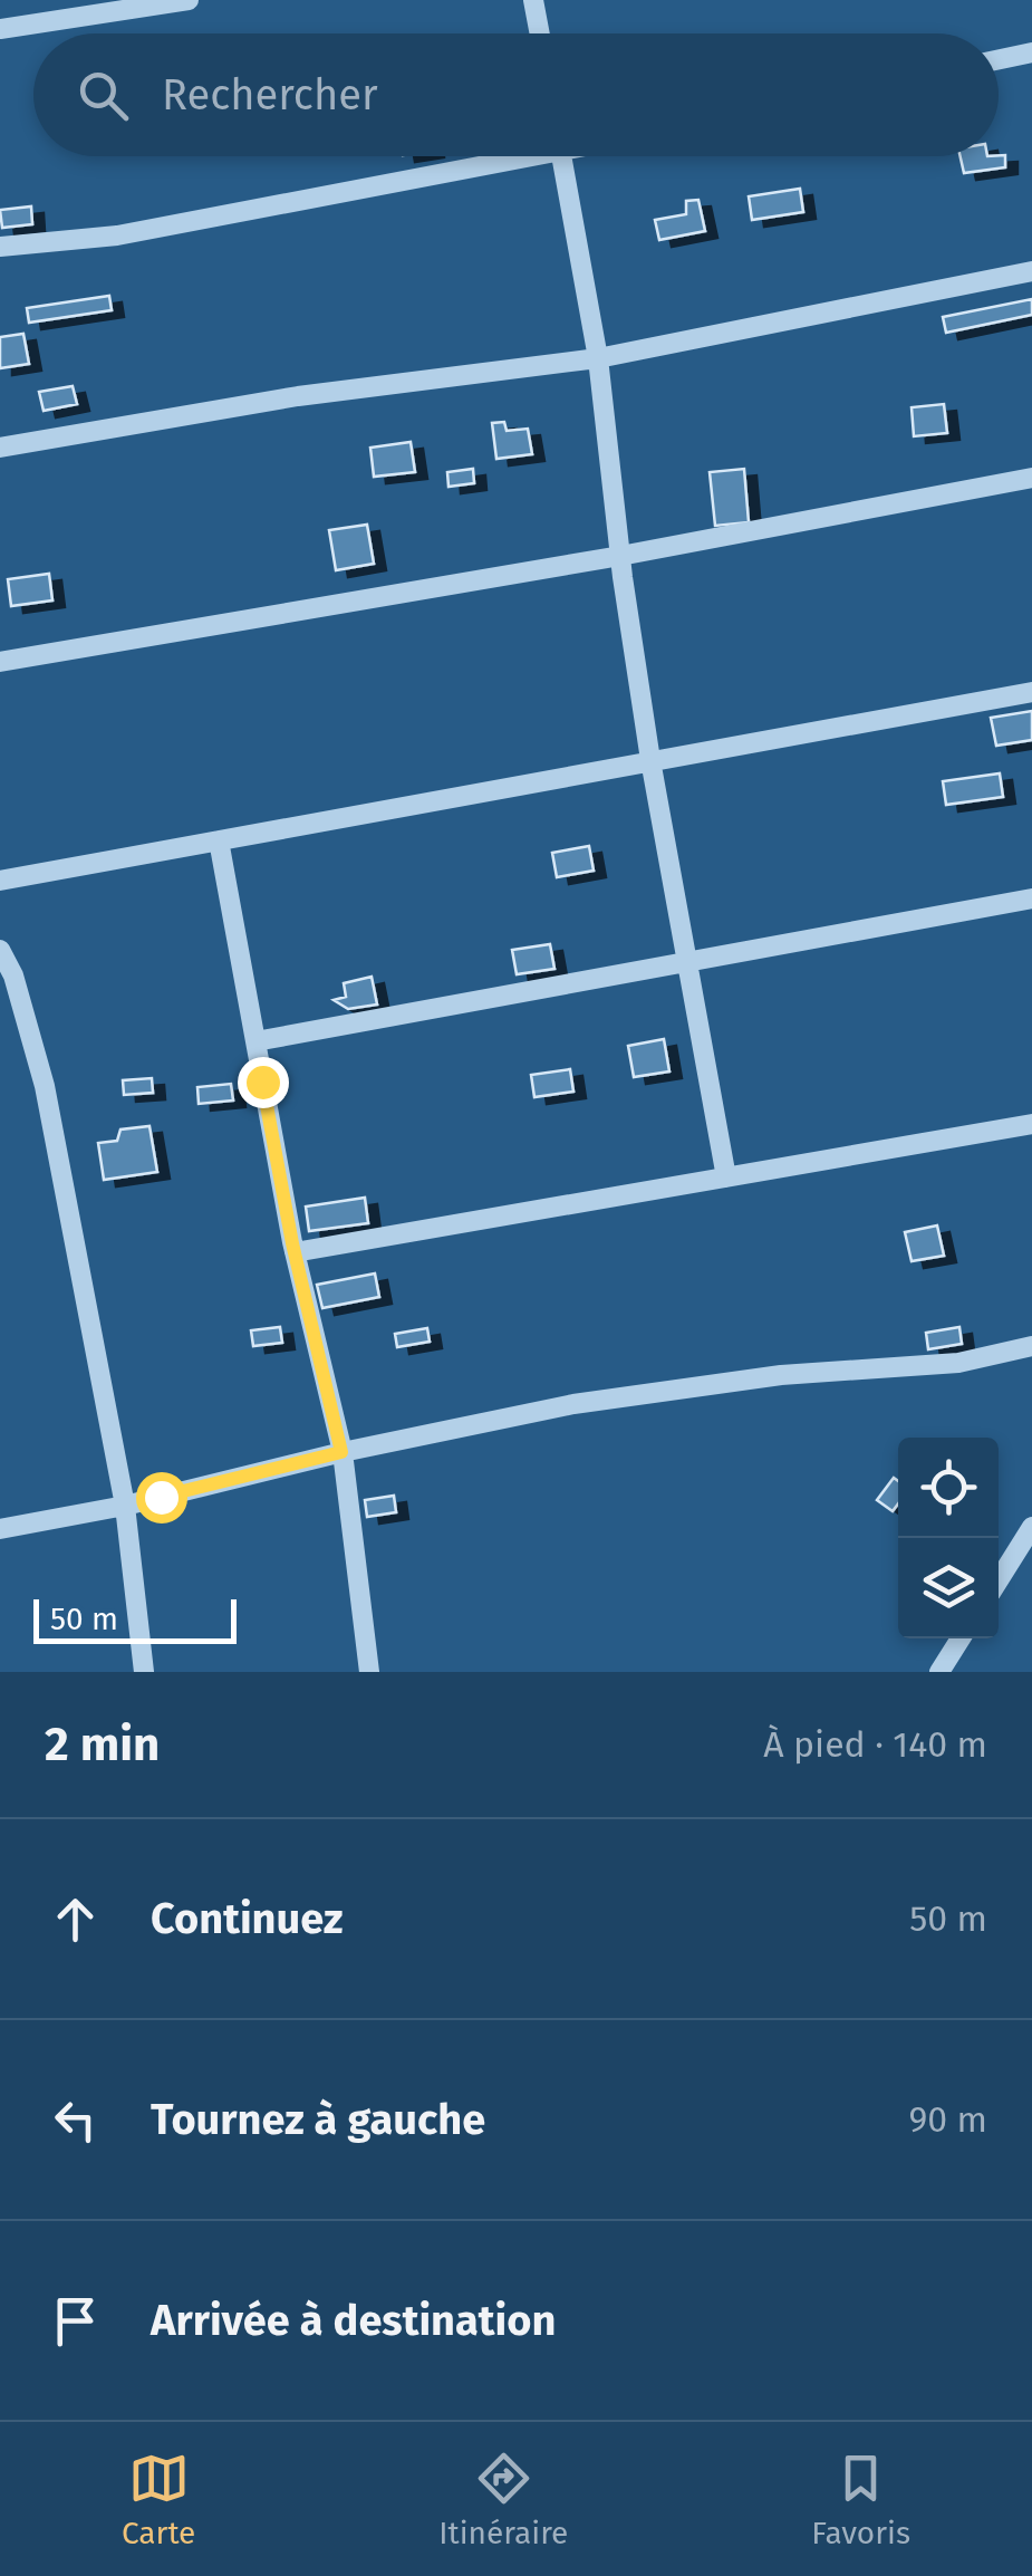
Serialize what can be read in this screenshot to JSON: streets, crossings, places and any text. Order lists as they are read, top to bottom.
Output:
{
  "scale_bar": "50 m",
  "page": {
    "search": "Rechercher",
    "scale": "50 m",
    "heading": ["2 min", "À pied · 140 m"],
    "list": [
      ["Continuez", "50 m"],
      ["Tournez à gauche", "90 m"],
      "Arrivée à destination"
    ],
    "nav": ["Carte", "Itinéraire", "Favoris"]
  }
}
